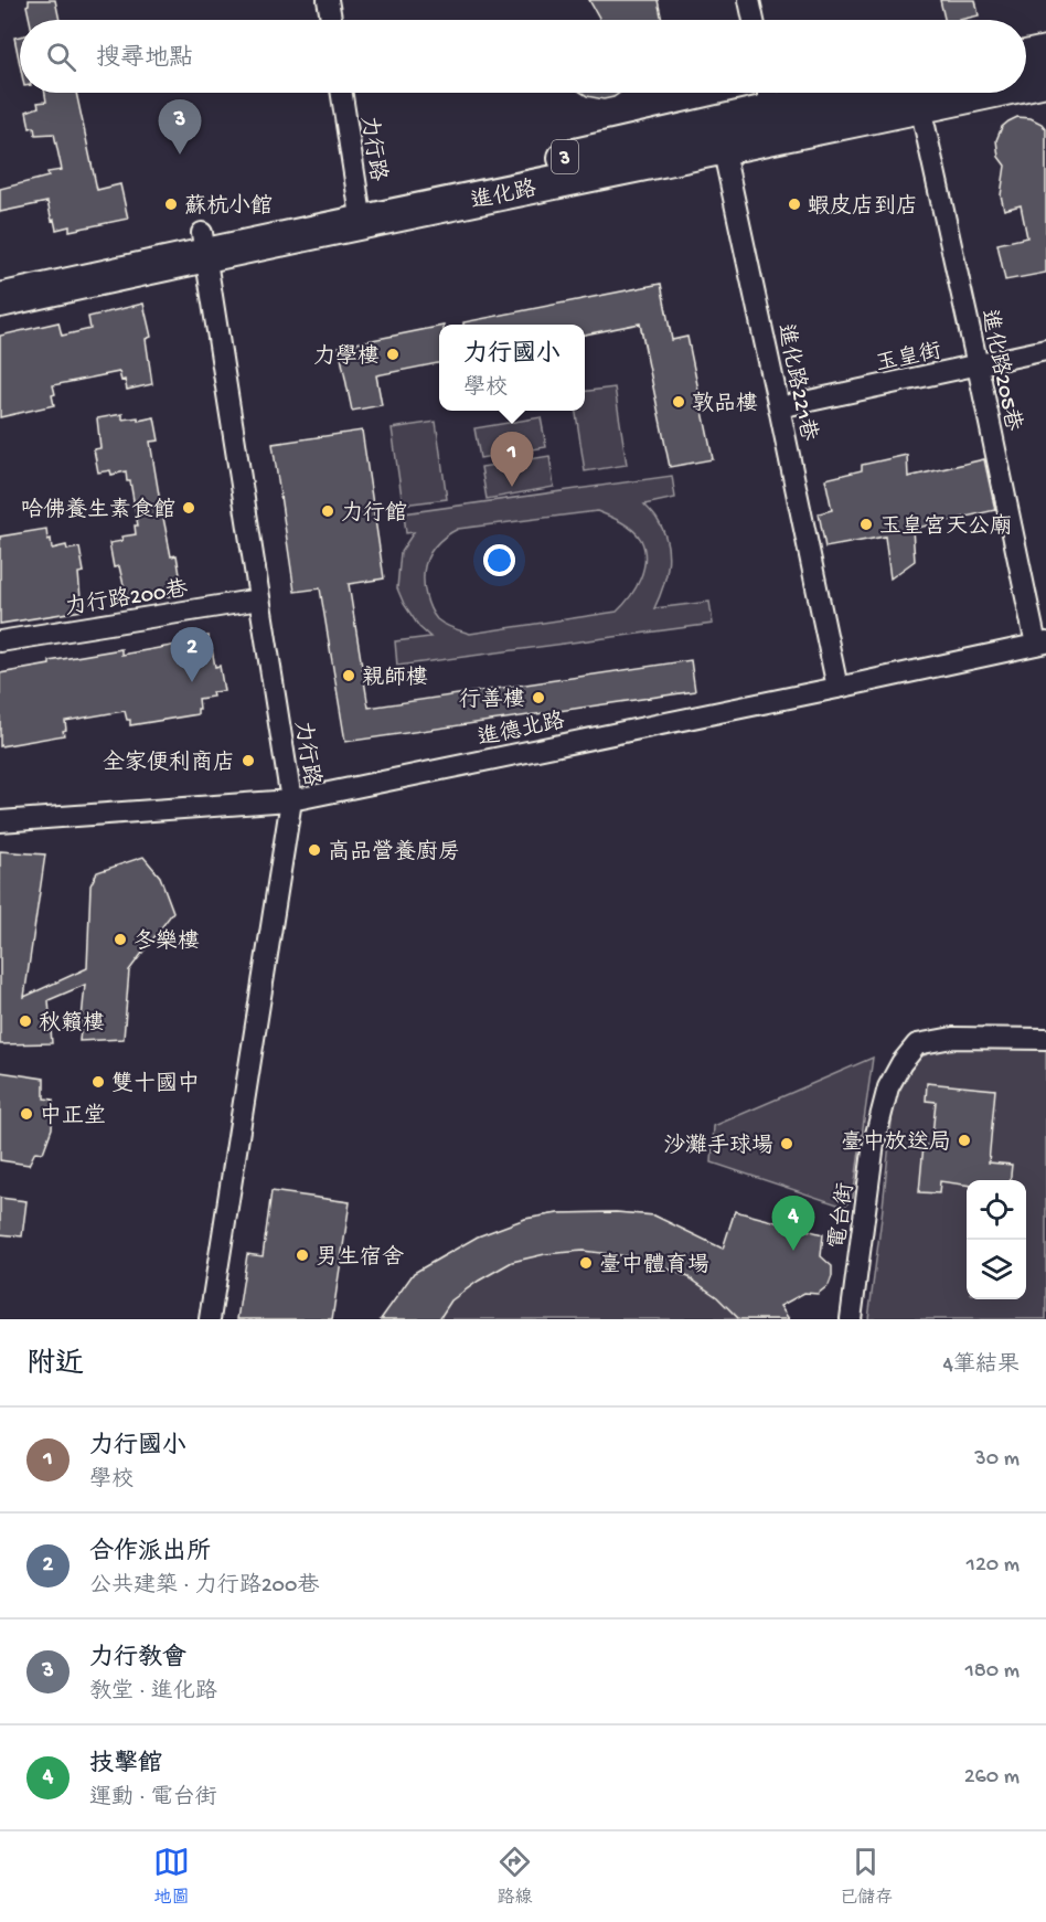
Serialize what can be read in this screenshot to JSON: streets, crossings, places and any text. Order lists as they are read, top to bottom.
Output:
{
  "streets": {
    "main road": ["3", "進化路"],
    "street": [
      "力行路",
      "玉皇街",
      "進化路205巷",
      "進化路221巷",
      "力行路200巷",
      "進德北路",
      "電台街"
    ]
  },
  "crossings": [
    ["力行路", "進化路"],
    ["力行路", "力行路200巷"],
    ["力行路", "進德北路"],
    ["進化路", "進化路205巷"],
    ["進化路", "進化路221巷"],
    ["玉皇街", "進化路205巷"],
    ["玉皇街", "進化路221巷"],
    ["進化路205巷", "進德北路"],
    ["進化路221巷", "進德北路"]
  ],
  "places": [
    "蘇杭小館",
    "蝦皮店到店",
    "力學樓",
    "敦品樓",
    "哈佛養生素食館",
    "力行館",
    "玉皇宮天公廟",
    "親師樓",
    "行善樓",
    "全家便利商店",
    "高品營養廚房",
    "冬樂樓",
    "秋籟樓",
    "雙十國中",
    "中正堂",
    "臺中放送局",
    "沙灘手球場",
    "男生宿舍",
    "臺中體育場"
  ],
  "page": {
    "search": "搜尋地點",
    "pins": [
      "3",
      "1",
      "2",
      "4"
    ],
    "popup": ["力行國小", "學校"],
    "heading": ["附近", "4筆結果"],
    "list": [
      {
        "mark": "1",
        "name": "力行國小",
        "note": "學校",
        "value": "30 m"
      },
      {
        "mark": "2",
        "name": "合作派出所",
        "note": "公共建築 · 力行路200巷",
        "value": "120 m"
      },
      {
        "mark": "3",
        "name": "力行教會",
        "note": "教堂 · 進化路",
        "value": "180 m"
      },
      {
        "mark": "4",
        "name": "技擊館",
        "note": "運動 · 電台街",
        "value": "260 m"
      }
    ],
    "nav": ["地圖", "路線", "已儲存"]
  }
}
